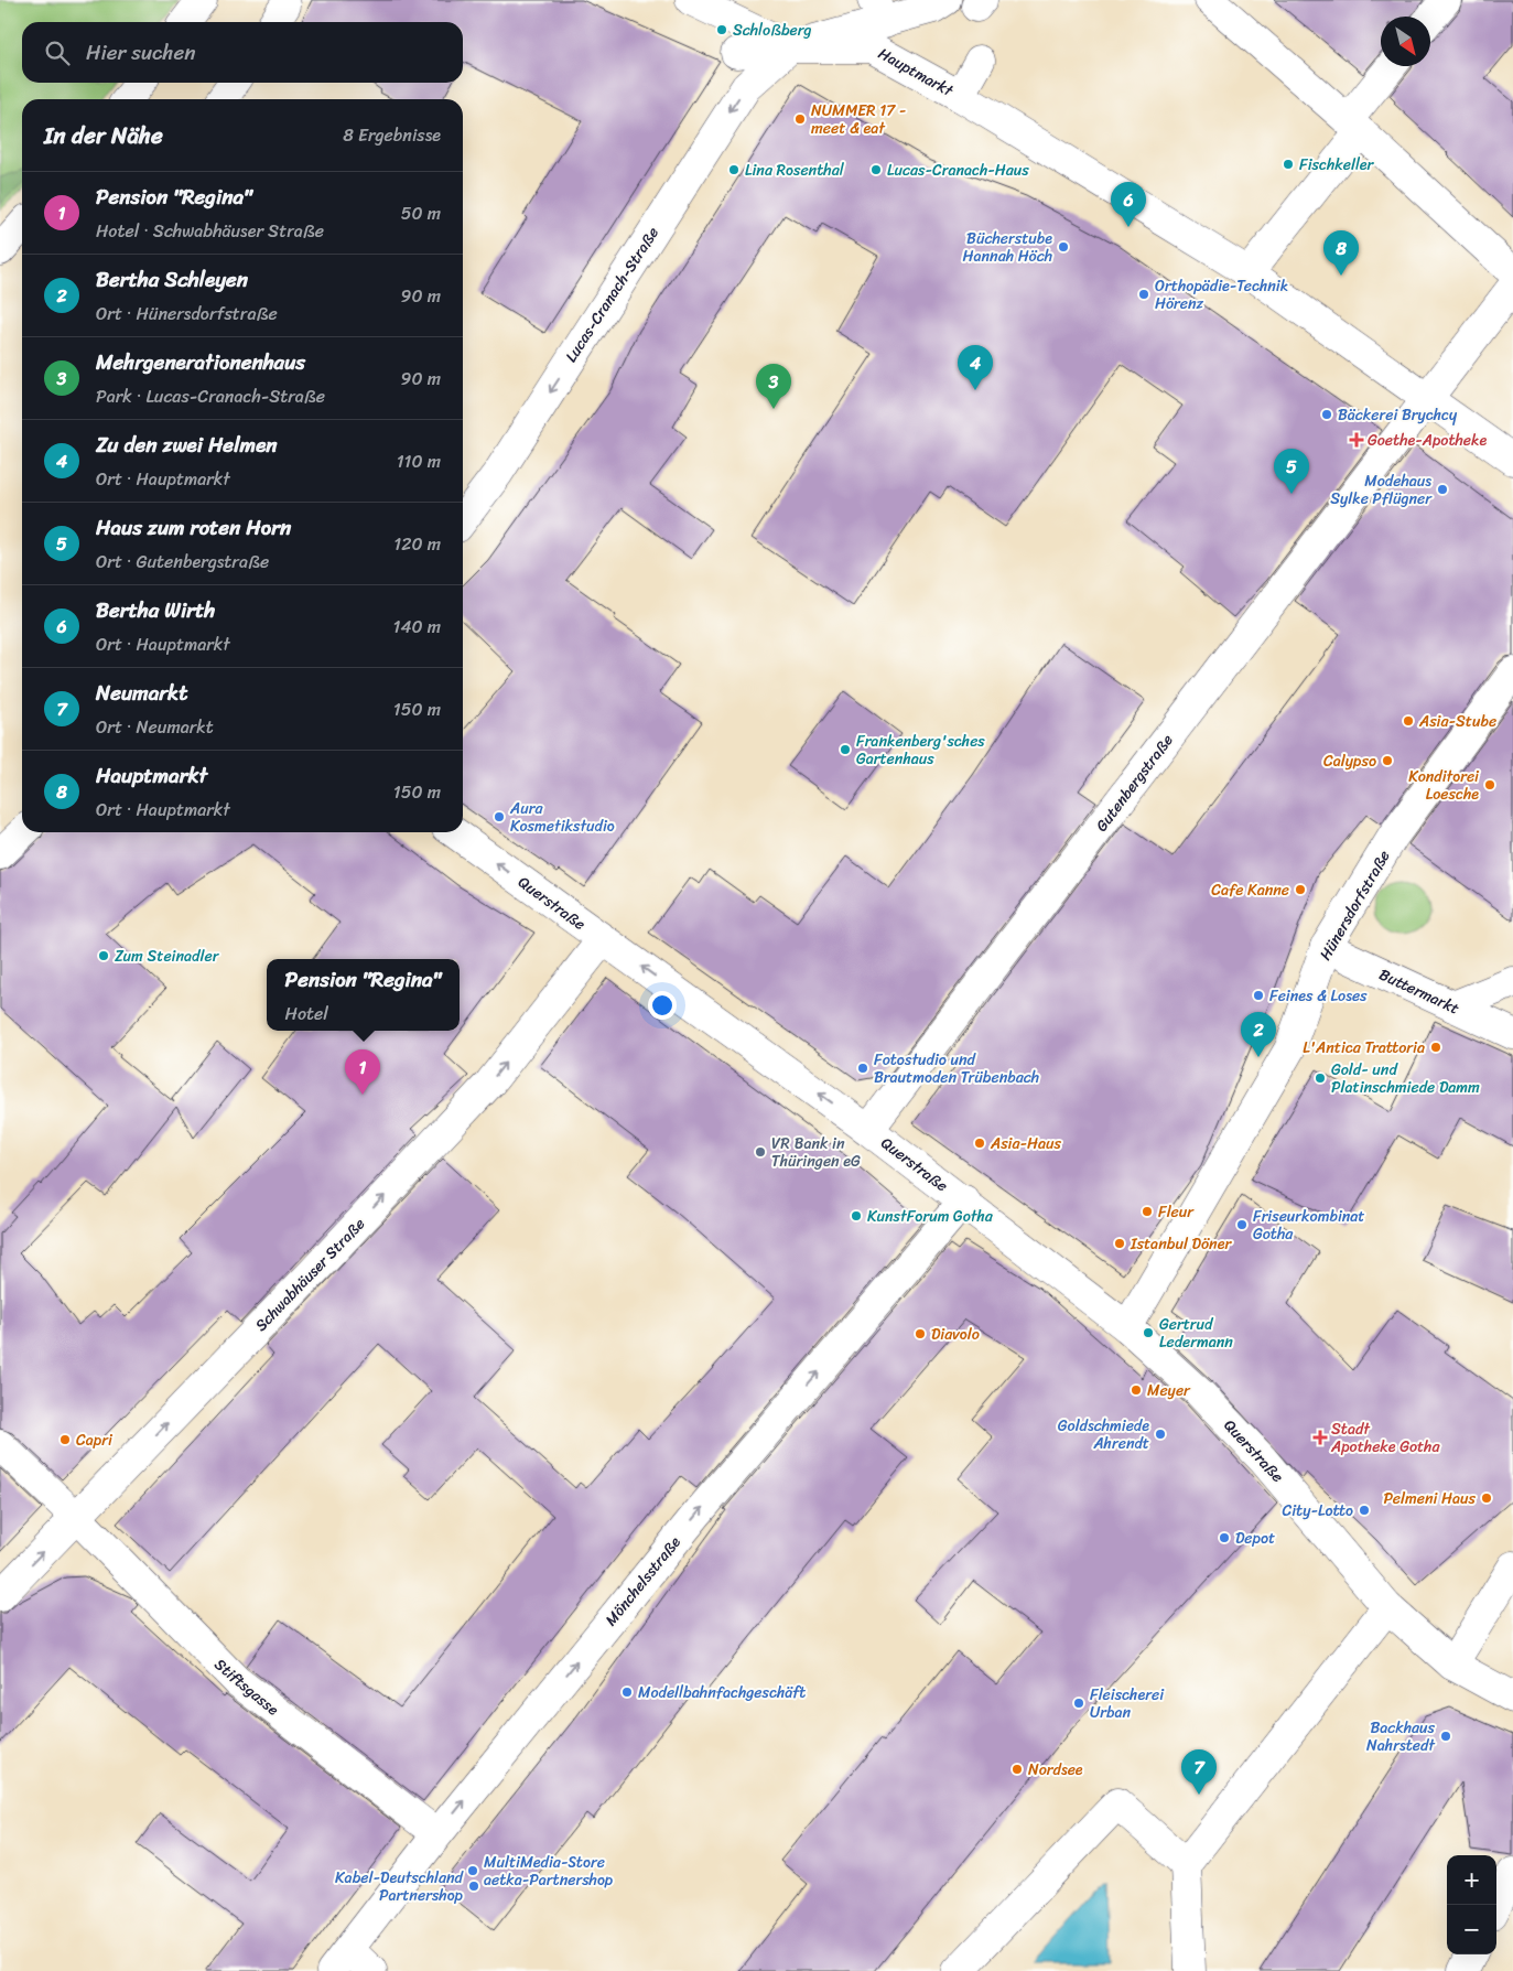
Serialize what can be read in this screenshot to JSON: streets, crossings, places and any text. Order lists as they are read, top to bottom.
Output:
{
  "streets": {
    "street": [
      "Hauptmarkt",
      "Lucas-Cranach-Straße",
      "Gutenbergstraße",
      "Querstraße",
      "Hünersdorfstraße",
      "Buttermarkt",
      "Schwabhäuser Straße",
      "Mönchelsstraße",
      "Stiftsgasse"
    ]
  },
  "crossings": [
    ["Hauptmarkt", "Gutenbergstraße"],
    ["Gutenbergstraße", "Querstraße"],
    ["Querstraße", "Hünersdorfstraße"],
    ["Querstraße", "Schwabhäuser Straße"],
    ["Querstraße", "Mönchelsstraße"],
    ["Hünersdorfstraße", "Buttermarkt"],
    ["Schwabhäuser Straße", "Stiftsgasse"],
    ["Mönchelsstraße", "Stiftsgasse"]
  ],
  "one_way": [
    "Lucas-Cranach-Straße",
    "Querstraße",
    "Schwabhäuser Straße",
    "Mönchelsstraße"
  ],
  "places": {
    "other": [
      "Schloßberg",
      "NUMMER 17 - meet & eat",
      "Fischkeller",
      "Lina Rosenthal",
      "Lucas-Cranach-Haus",
      "Bücherstube Hannah Höch",
      "Orthopädie-Technik Hörenz",
      "Bäckerei Brychcy",
      "Modehaus Sylke Pflügner",
      "Asia-Stube",
      "Frankenberg'sches Gartenhaus",
      "Calypso",
      "Konditorei Loesche",
      "Aura Kosmetikstudio",
      "Cafe Kanne",
      "Zum Steinadler",
      "Feines & Loses",
      "L'Antica Trattoria",
      "Fotostudio und Brautmoden Trübenbach",
      "Gold- und Platinschmiede Damm",
      "Asia-Haus",
      "VR Bank in Thüringen eG",
      "Fleur",
      "KunstForum Gotha",
      "Friseurkombinat Gotha",
      "Istanbul Döner",
      "Gertrud Ledermann",
      "Diavolo",
      "Meyer",
      "Goldschmiede Ahrendt",
      "Capri",
      "Pelmeni Haus",
      "City-Lotto",
      "Depot",
      "Modellbahnfachgeschäft",
      "Fleischerei Urban",
      "Backhaus Nahrstedt",
      "Nordsee",
      "MultiMedia-Store aetka-Partnershop",
      "Kabel-Deutschland Partnershop"
    ],
    "health": ["Goethe-Apotheke", "Stadt Apotheke Gotha"]
  },
  "north": "bottom right",
  "page": {
    "search": "Hier suchen",
    "heading": ["In der Nähe", "8 Ergebnisse"],
    "list": [
      {
        "mark": "1",
        "name": "Pension \"Regina\"",
        "note": "Hotel · Schwabhäuser Straße",
        "value": "50 m"
      },
      {
        "mark": "2",
        "name": "Bertha Schleyen",
        "note": "Ort · Hünersdorfstraße",
        "value": "90 m"
      },
      {
        "mark": "3",
        "name": "Mehrgenerationenhaus",
        "note": "Park · Lucas-Cranach-Straße",
        "value": "90 m"
      },
      {
        "mark": "4",
        "name": "Zu den zwei Helmen",
        "note": "Ort · Hauptmarkt",
        "value": "110 m"
      },
      {
        "mark": "5",
        "name": "Haus zum roten Horn",
        "note": "Ort · Gutenbergstraße",
        "value": "120 m"
      },
      {
        "mark": "6",
        "name": "Bertha Wirth",
        "note": "Ort · Hauptmarkt",
        "value": "140 m"
      },
      {
        "mark": "7",
        "name": "Neumarkt",
        "note": "Ort · Neumarkt",
        "value": "150 m"
      },
      {
        "mark": "8",
        "name": "Hauptmarkt",
        "note": "Ort · Hauptmarkt",
        "value": "150 m"
      }
    ],
    "pins": [
      "6",
      "8",
      "4",
      "3",
      "5",
      "2",
      "1",
      "7"
    ],
    "popup": ["Pension \"Regina\"", "Hotel"],
    "map_buttons": ["+", "−"]
  }
}
